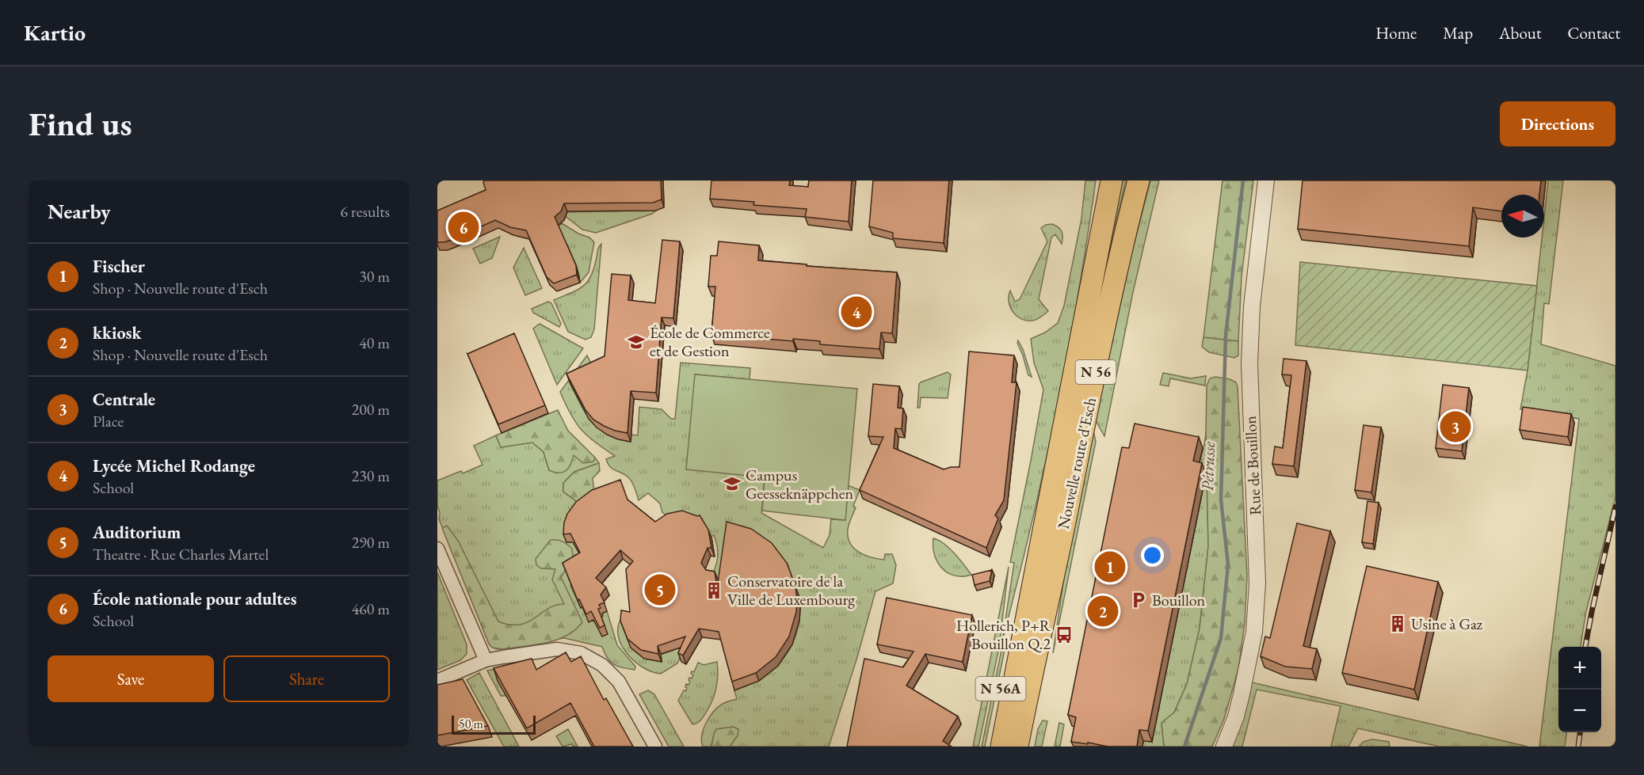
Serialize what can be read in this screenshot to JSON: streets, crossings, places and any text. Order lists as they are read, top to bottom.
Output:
{
  "streets": {
    "highway": ["N 56", "Nouvelle route d'Esch", "N 56A"],
    "street": ["Rue de Bouillon"]
  },
  "crossings": [
    ["N 56", "Nouvelle route d'Esch"],
    ["N 56", "N 56A"],
    ["Nouvelle route d'Esch", "N 56A"]
  ],
  "water": ["Pétrusse"],
  "places": {
    "school or university": ["École de Commerce et de Gestion", "Campus Geesseknäppchen"],
    "building": ["Conservatoire de la Ville de Luxembourg", "Usine à Gaz"],
    "parking": ["Bouillon"],
    "bus stop": ["Hollerich, P+R Bouillon Q.2"]
  },
  "scale_bar": "50 m",
  "north": "left",
  "page": {
    "header": "Kartio",
    "nav": [
      "Home",
      "Map",
      "About",
      "Contact"
    ],
    "buttons": [
      "Directions",
      ["Save", "Share"]
    ],
    "title": "Find us",
    "heading": ["Nearby", "6 results"],
    "pins": [
      "6",
      "4",
      "3",
      "1",
      "5",
      "2"
    ],
    "list": [
      {
        "mark": "1",
        "name": "Fischer",
        "note": "Shop · Nouvelle route d'Esch",
        "value": "30 m"
      },
      {
        "mark": "2",
        "name": "kkiosk",
        "note": "Shop · Nouvelle route d'Esch",
        "value": "40 m"
      },
      {
        "mark": "3",
        "name": "Centrale",
        "note": "Place",
        "value": "200 m"
      },
      {
        "mark": "4",
        "name": "Lycée Michel Rodange",
        "note": "School",
        "value": "230 m"
      },
      {
        "mark": "5",
        "name": "Auditorium",
        "note": "Theatre · Rue Charles Martel",
        "value": "290 m"
      },
      {
        "mark": "6",
        "name": "École nationale pour adultes",
        "note": "School",
        "value": "460 m"
      }
    ],
    "map_buttons": ["+", "−"],
    "scale": "50 m"
  }
}
